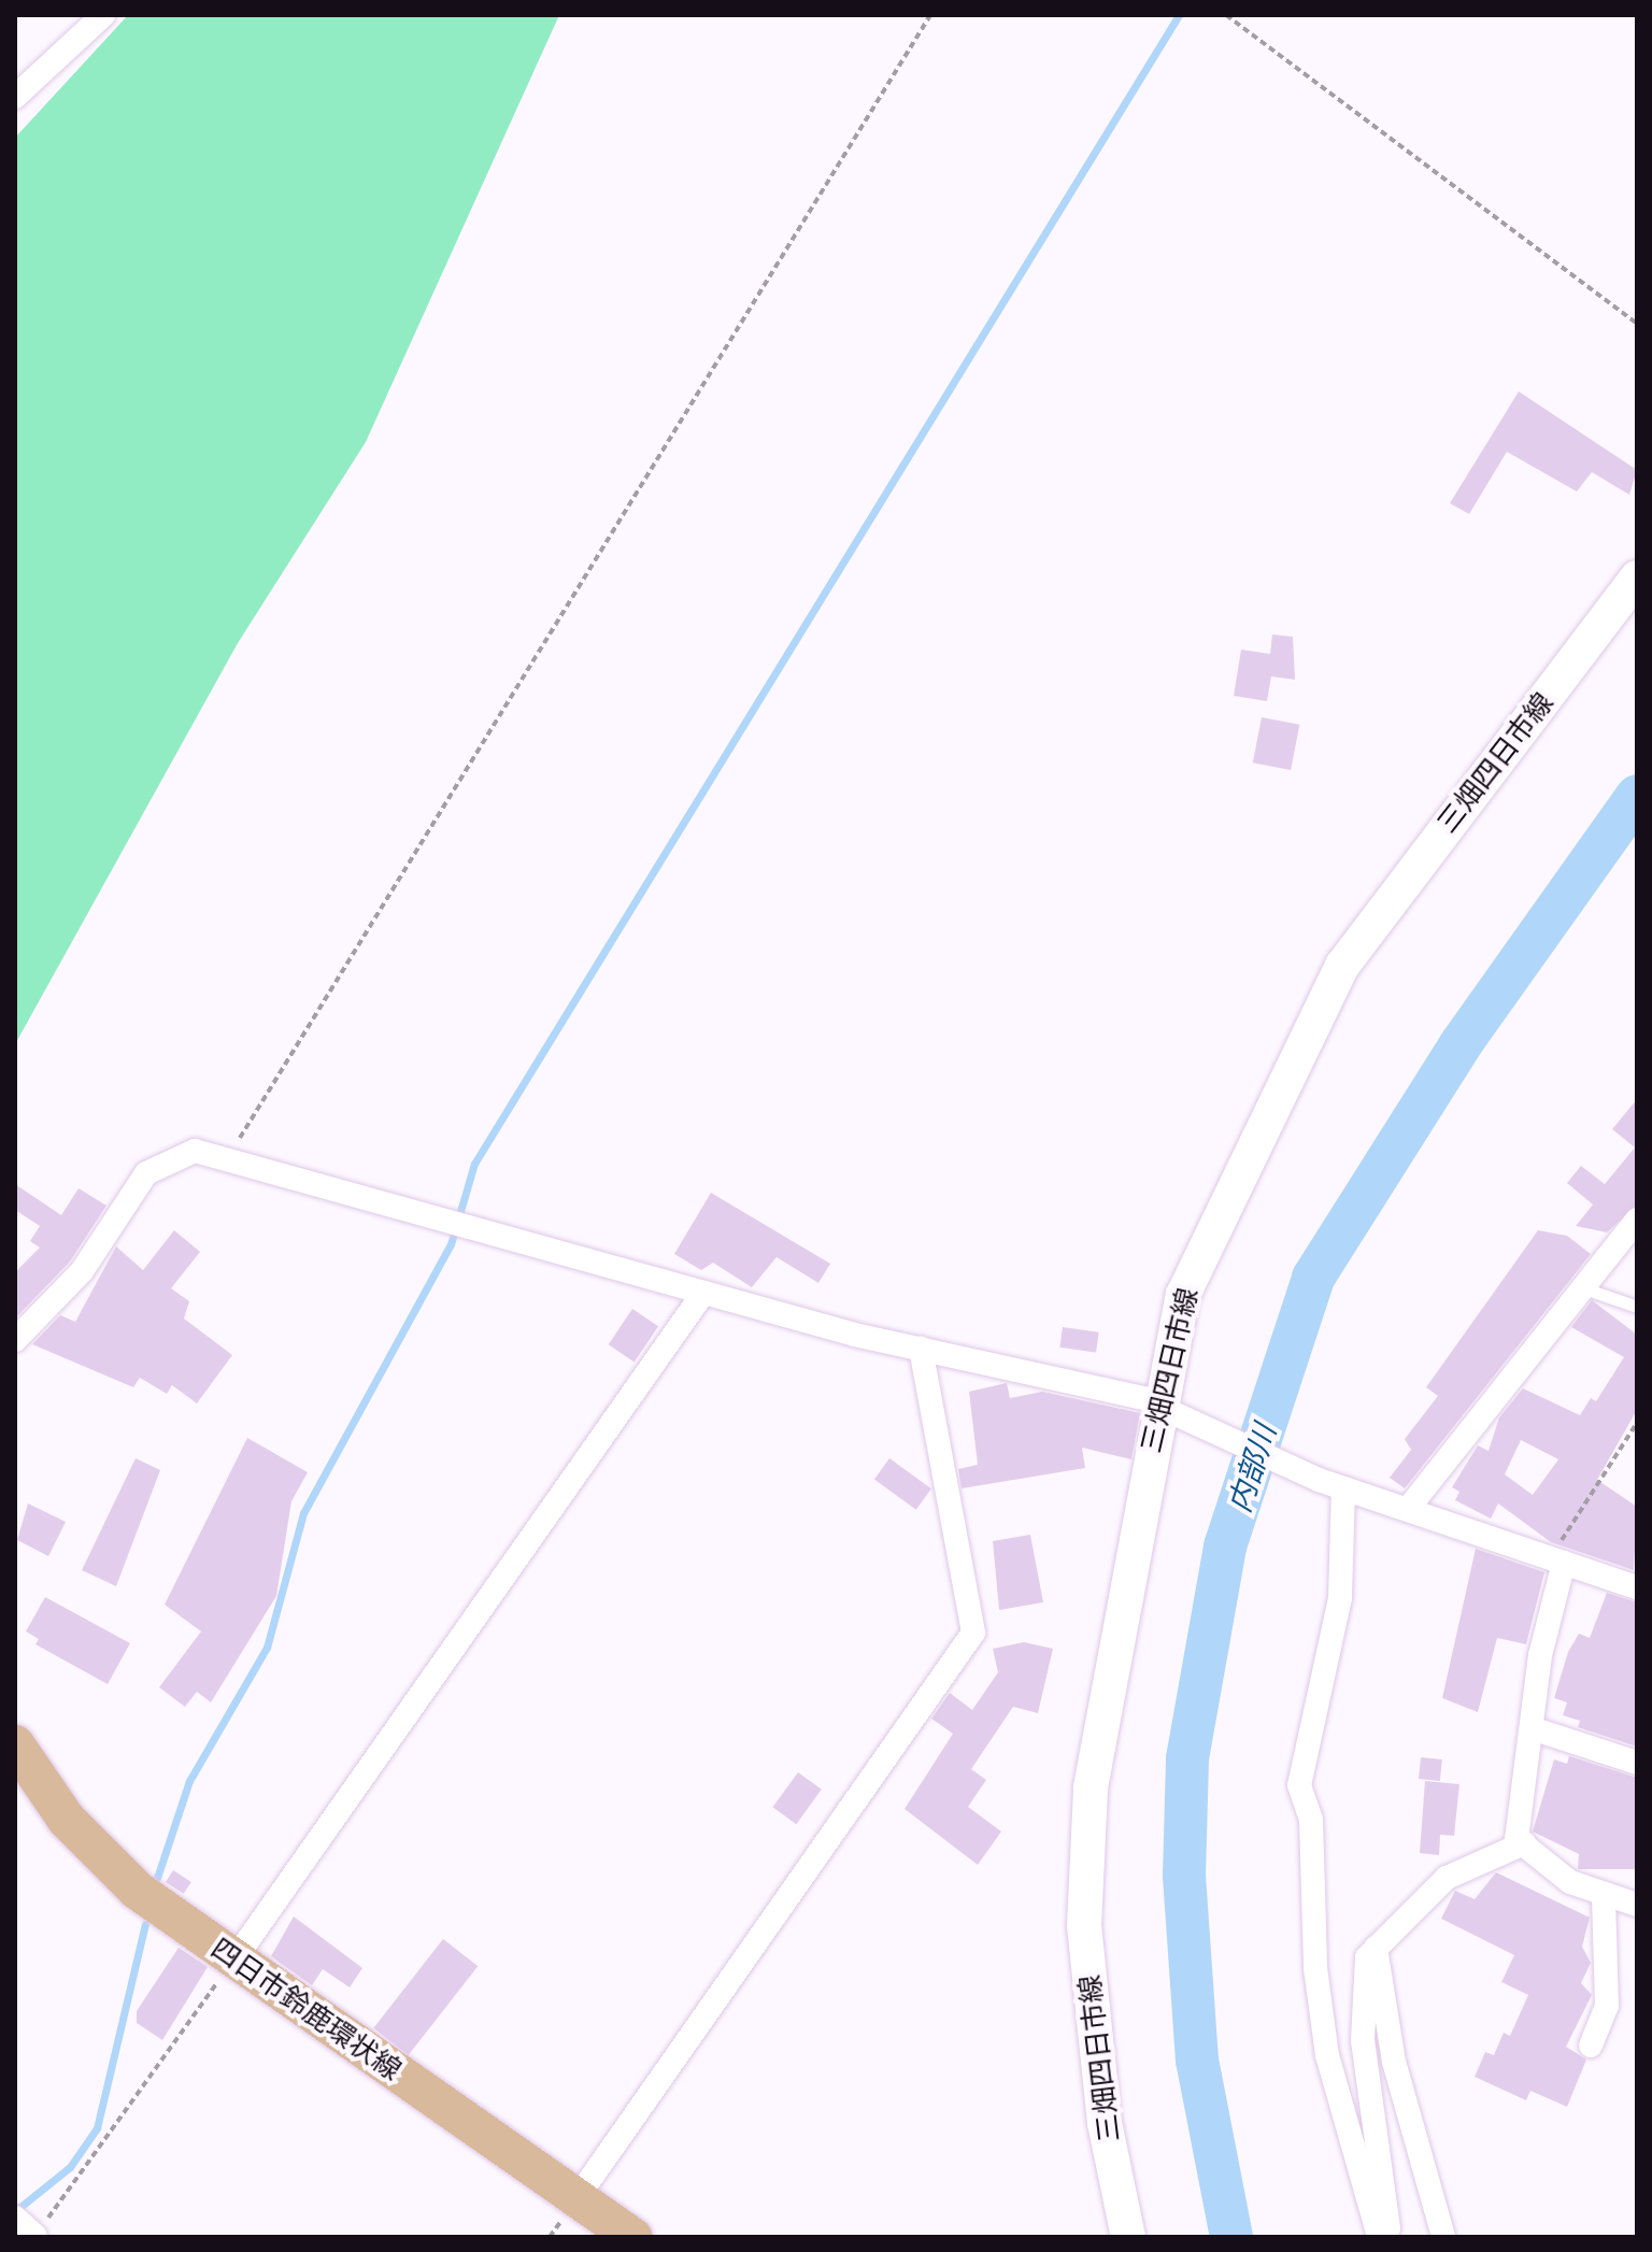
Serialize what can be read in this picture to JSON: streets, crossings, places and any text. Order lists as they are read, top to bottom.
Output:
{
  "streets": {
    "main road": ["三畑四日市線", "四日市鈴鹿環状線"]
  },
  "water": ["内部川"]
}
